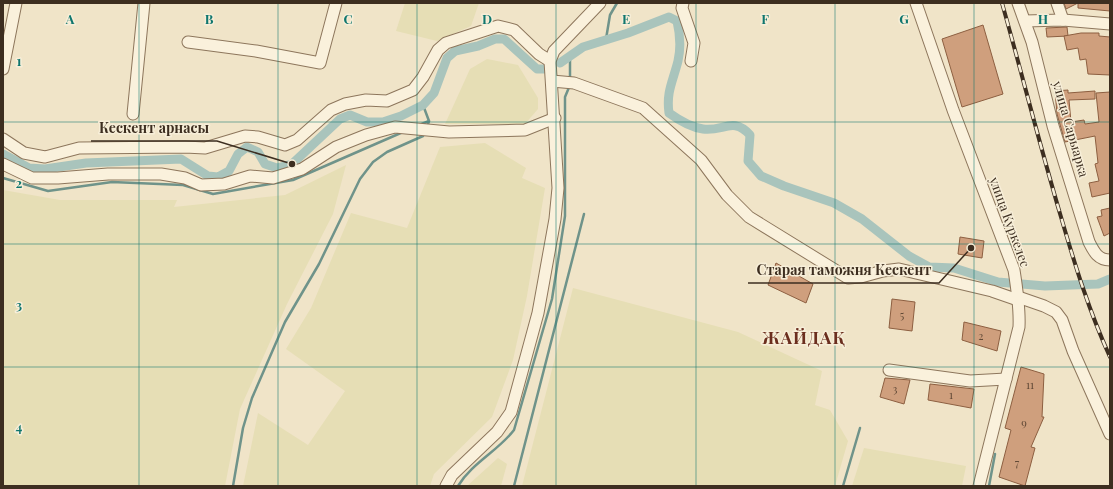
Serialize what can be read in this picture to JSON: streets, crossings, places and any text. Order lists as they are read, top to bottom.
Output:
{
  "streets": {
    "street": ["улица Сарыарка", "улица Куркелес"]
  },
  "districts": ["ЖАЙДАҚ"],
  "places": ["Кескент арнасы", "Старая таможня Кескент"],
  "house_numbers": [
    "5",
    "2",
    "11",
    "3",
    "1",
    "9",
    "7"
  ],
  "grid": {
    "columns": [
      "A",
      "B",
      "C",
      "D",
      "E",
      "F",
      "G",
      "H"
    ],
    "rows": [
      "1",
      "2",
      "3",
      "4"
    ]
  }
}
